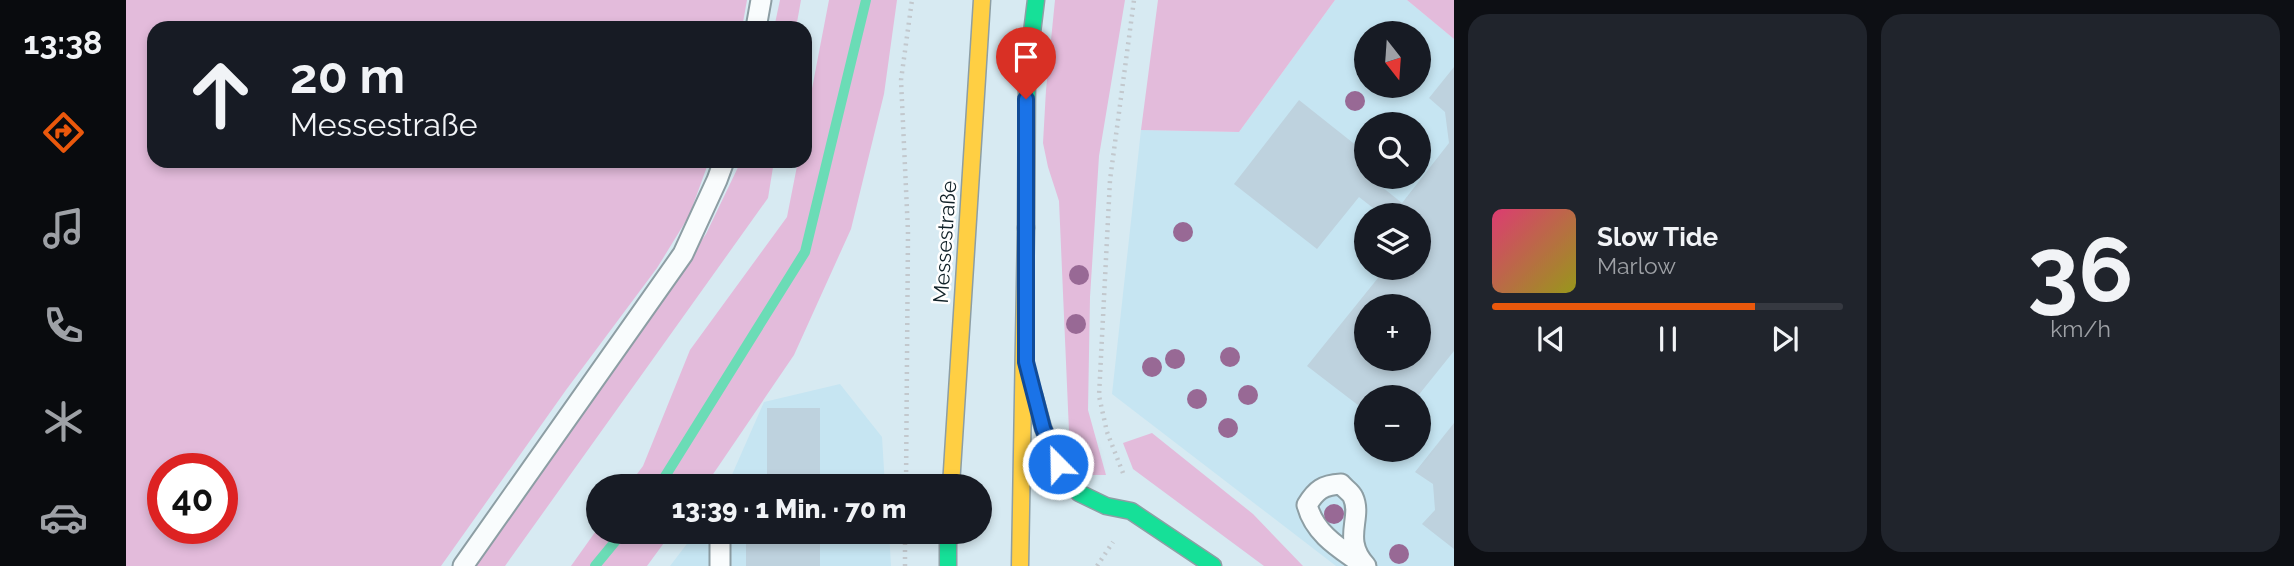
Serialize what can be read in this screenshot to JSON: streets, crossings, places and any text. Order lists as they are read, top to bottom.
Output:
{
  "streets": {
    "street": ["Messestraße"]
  },
  "north": "bottom",
  "page": {
    "tabs": "13:38",
    "tile": ["36", "km/h"],
    "map_buttons": ["+", "−"],
    "turn": ["20 m", "Messestraße"],
    "song": ["Slow Tide", "Marlow"],
    "limit": "40",
    "trip": "13:39 · 1 Min. · 70 m"
  }
}
